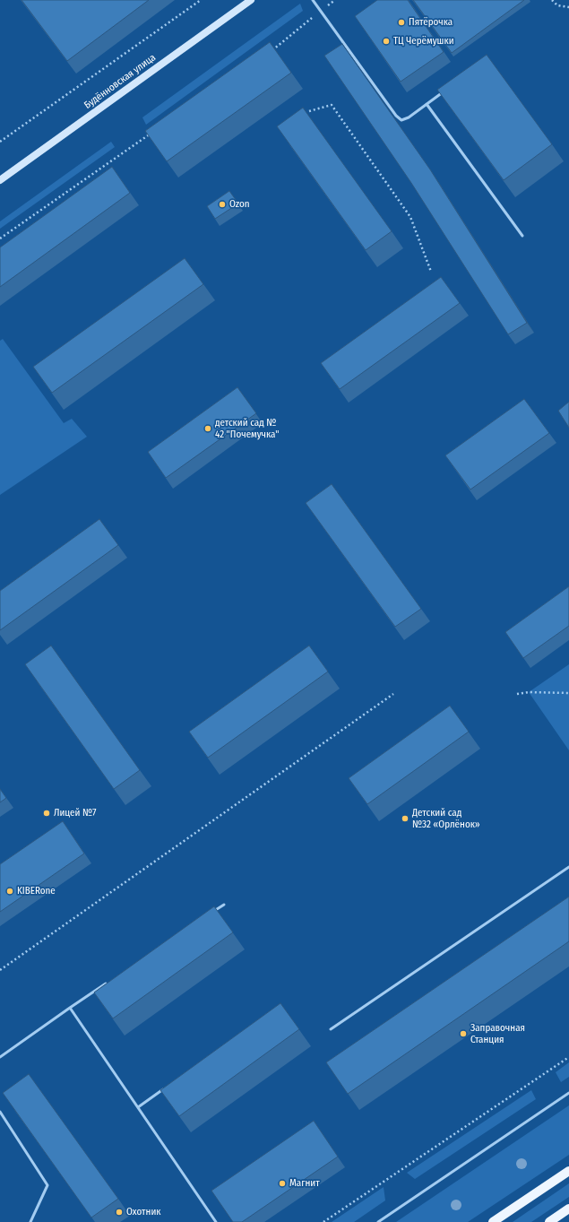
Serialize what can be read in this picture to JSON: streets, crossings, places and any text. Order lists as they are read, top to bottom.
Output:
{
  "streets": {
    "main road": ["Будённовская улица"]
  },
  "places": [
    "Пятёрочка",
    "ТЦ Черёмушки",
    "Ozon",
    "детский сад № 42 \"Почемучка\"",
    "Лицей №7",
    "Детский сад №32 «Орлёнок»",
    "KIBERone",
    "Заправочная Станция",
    "Магнит",
    "Охотник"
  ]
}
